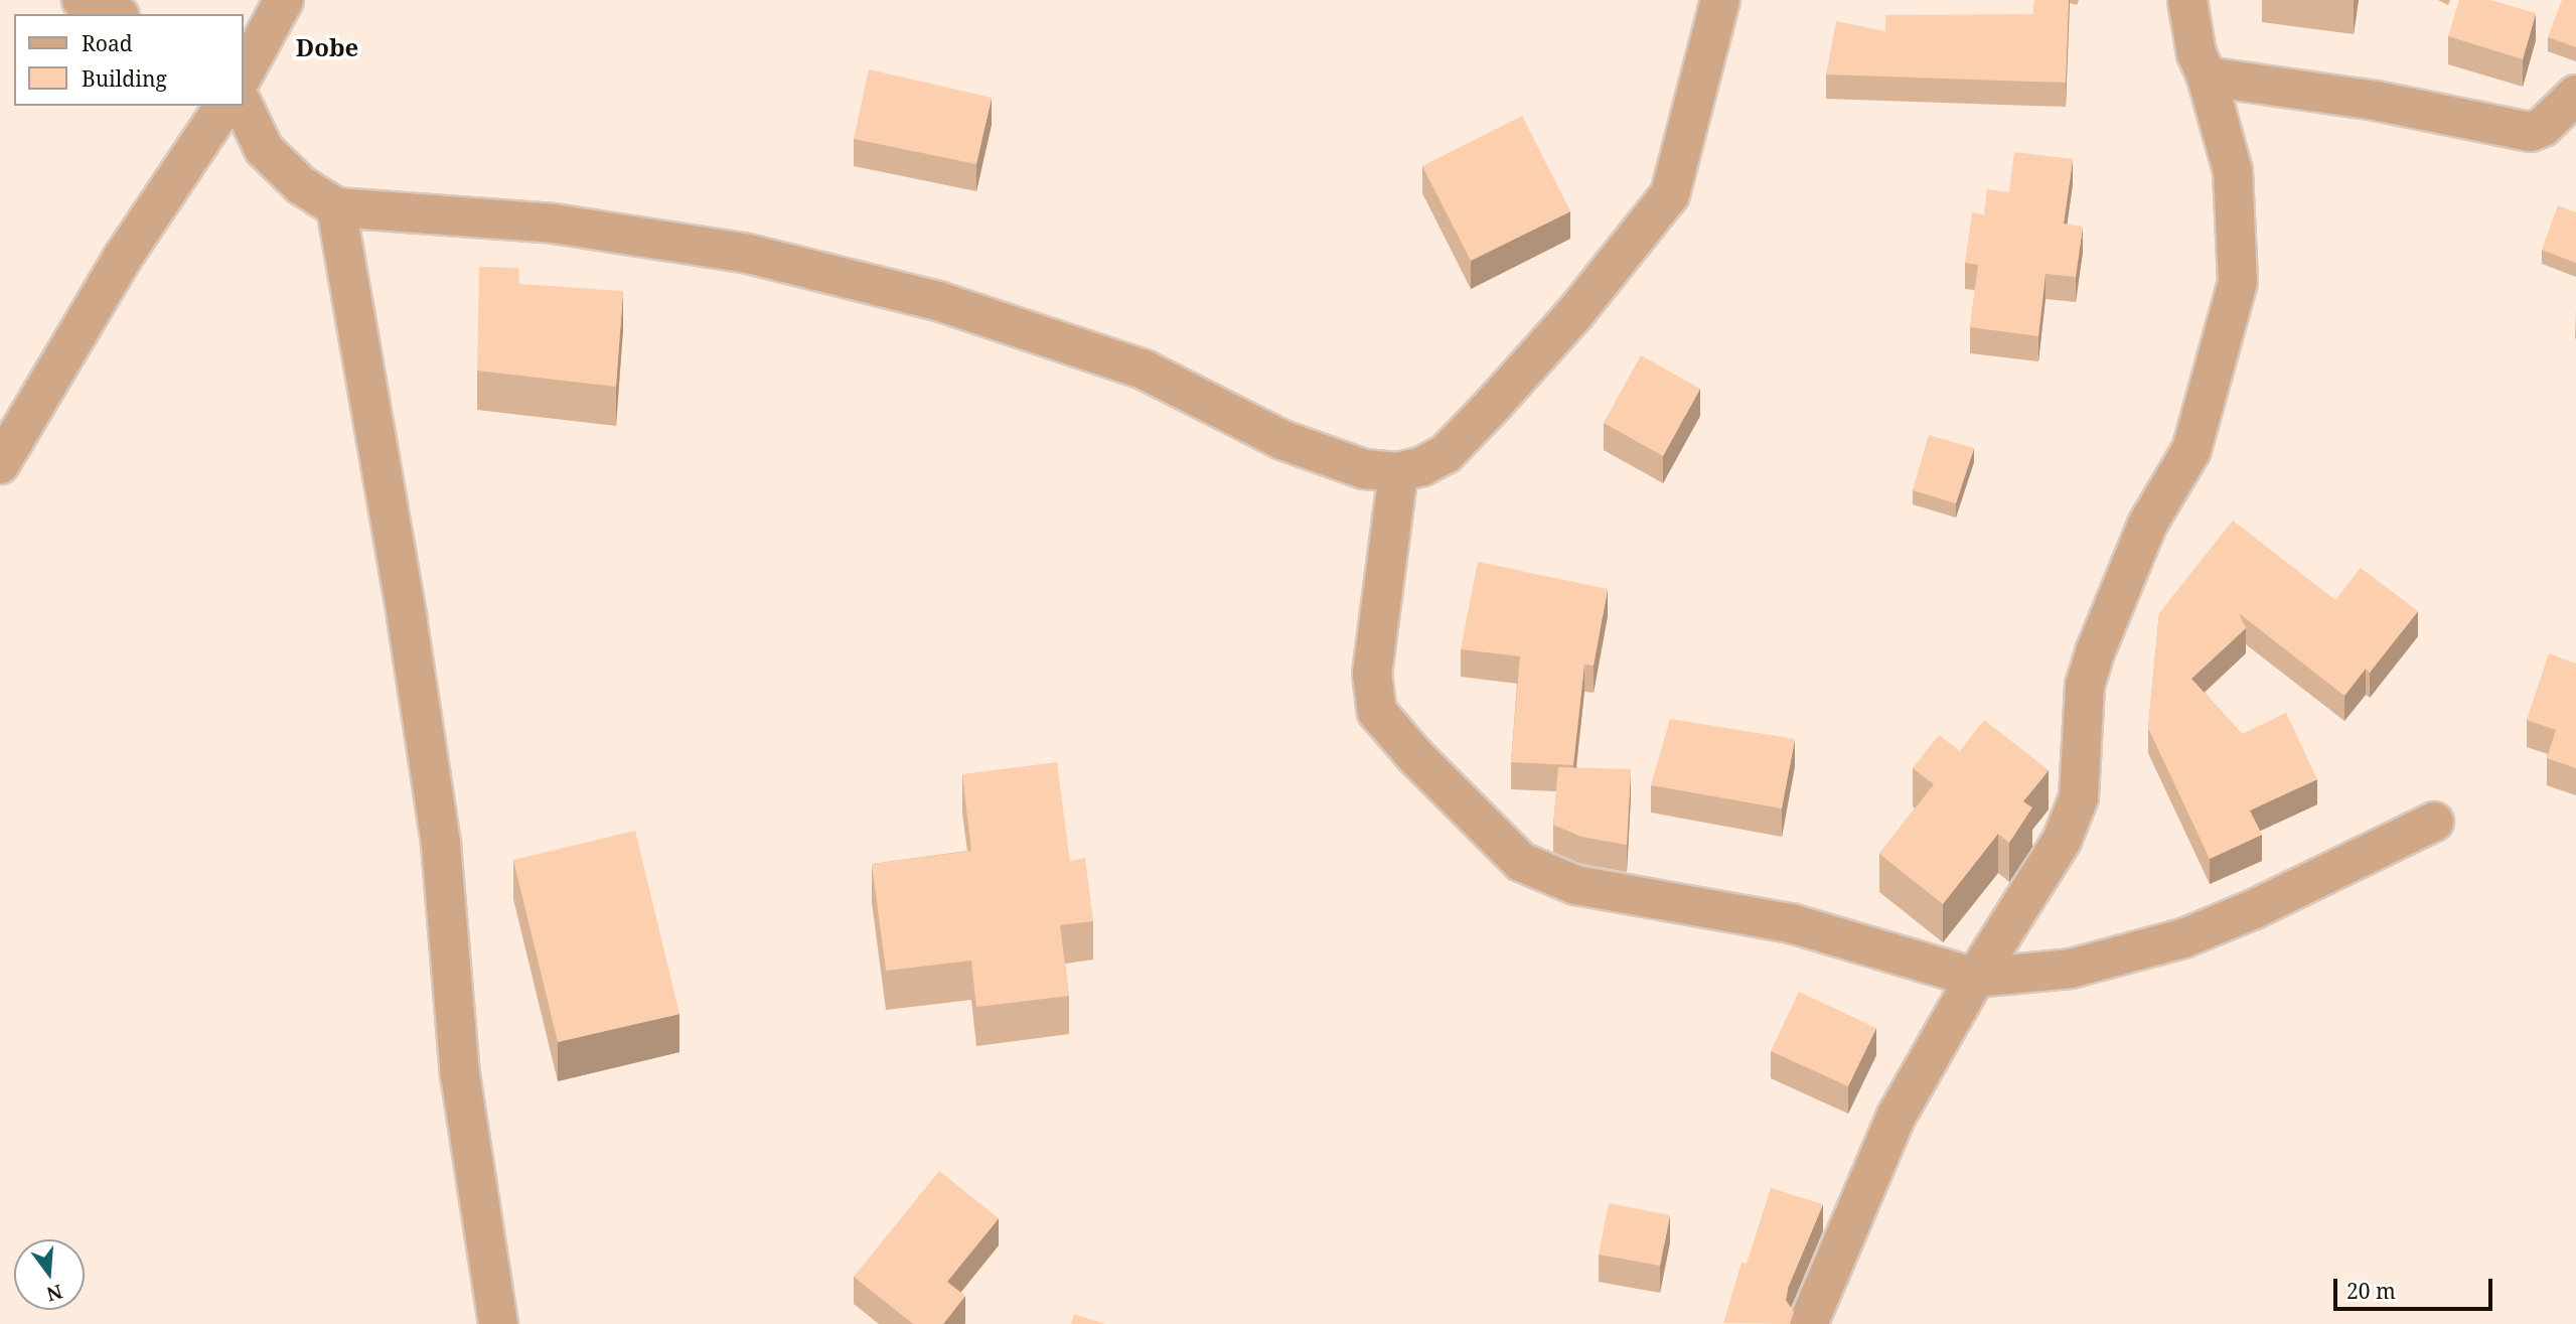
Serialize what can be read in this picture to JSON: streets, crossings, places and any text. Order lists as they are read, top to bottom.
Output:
{
  "districts": ["Dobe"],
  "legend": ["Road", "Building"],
  "scale_bar": "20 m",
  "north": "bottom"
}
